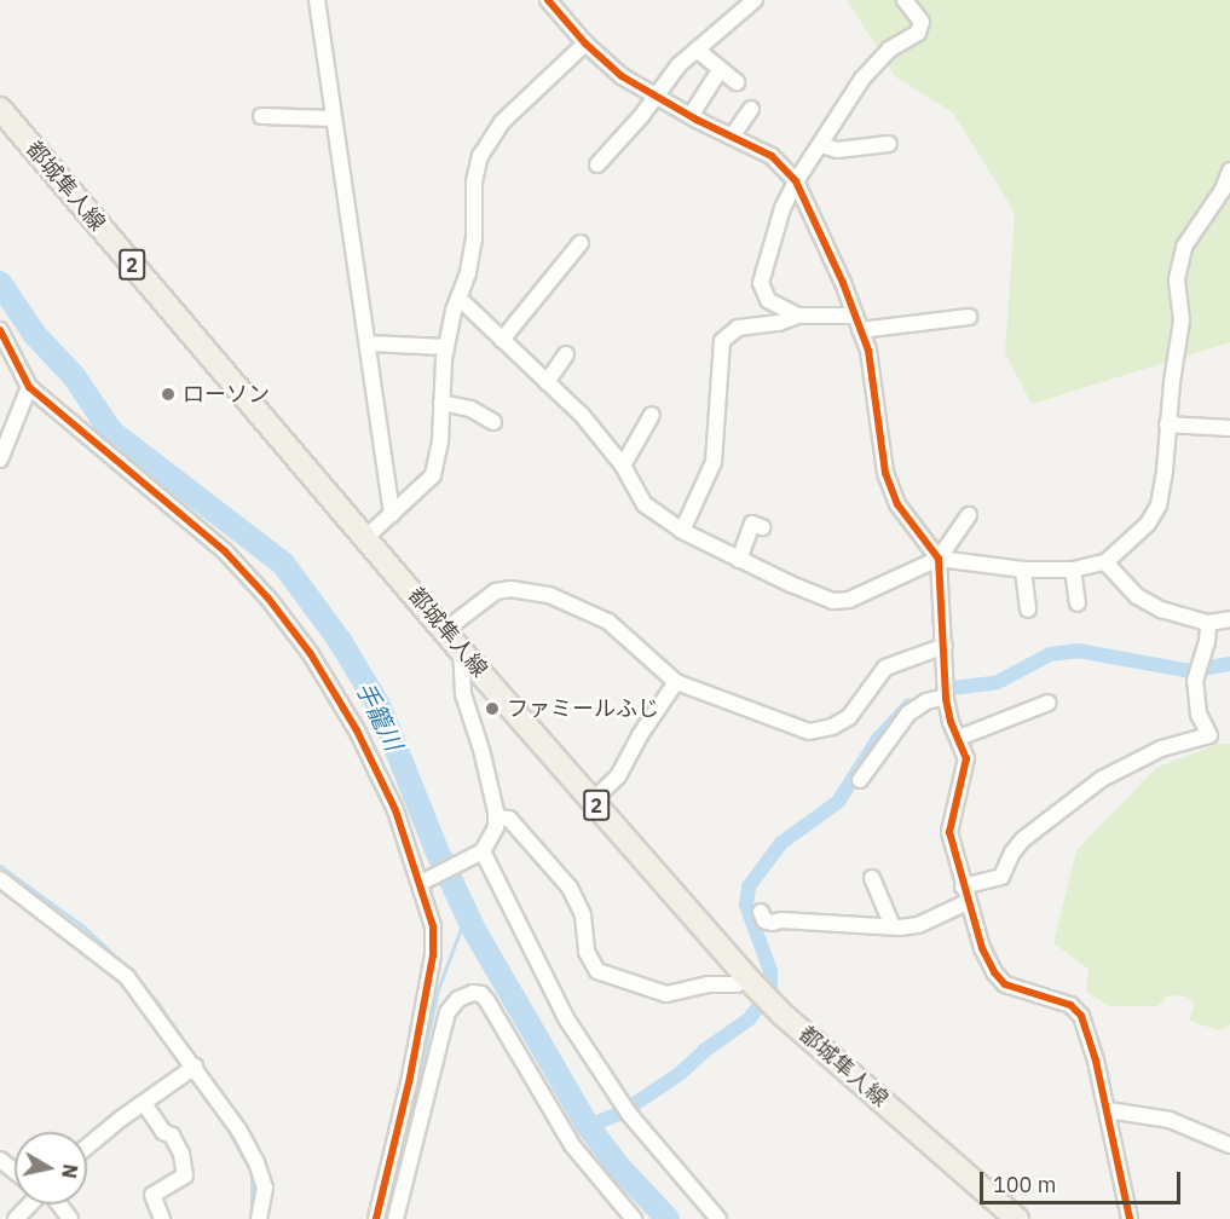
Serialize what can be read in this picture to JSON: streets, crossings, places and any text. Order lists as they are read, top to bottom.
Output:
{
  "streets": {
    "main road": ["都城隼人線", "2"]
  },
  "water": ["手籠川"],
  "places": ["ローソン", "ファミールふじ"],
  "scale_bar": "100 m",
  "north": "right"
}
